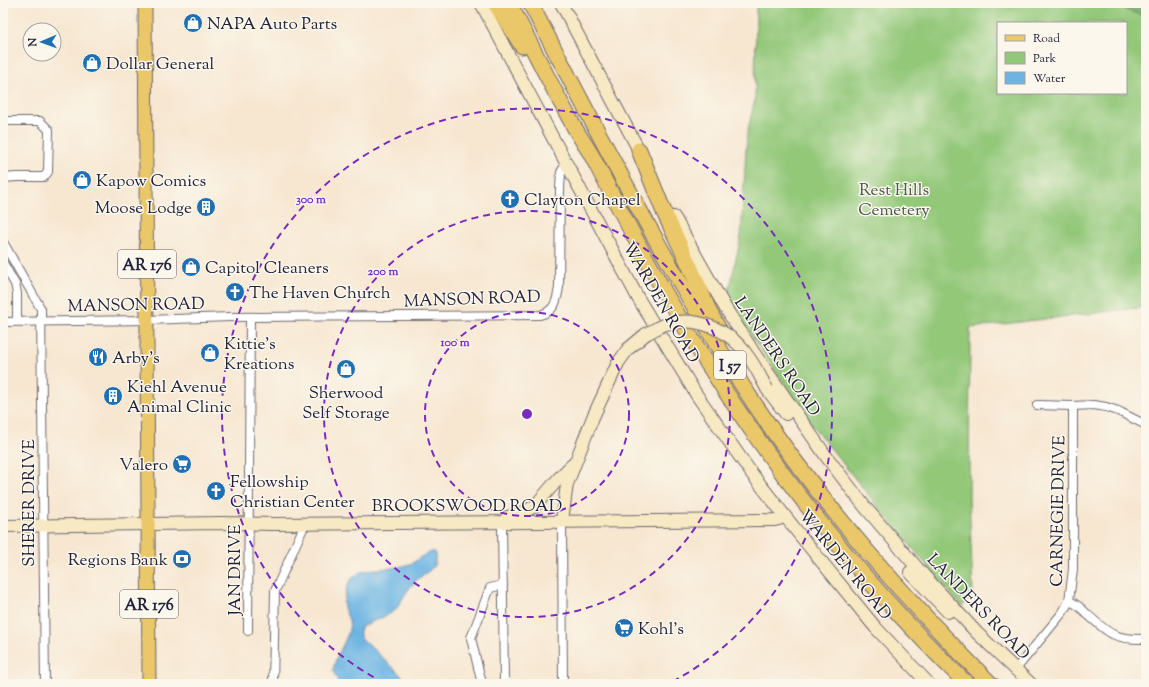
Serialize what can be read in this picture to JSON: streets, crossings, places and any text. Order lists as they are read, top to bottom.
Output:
{
  "streets": {
    "highway": ["I 57"],
    "main road": [
      "AR 176",
      "WARDEN ROAD",
      "LANDERS ROAD",
      "BROOKSWOOD ROAD"
    ],
    "street": [
      "MANSON ROAD",
      "SHERER DRIVE",
      "CARNEGIE DRIVE",
      "JAN DRIVE"
    ]
  },
  "crossings": [
    ["AR 176", "MANSON ROAD"],
    ["AR 176", "BROOKSWOOD ROAD"],
    ["MANSON ROAD", "WARDEN ROAD"],
    ["MANSON ROAD", "SHERER DRIVE"],
    ["MANSON ROAD", "JAN DRIVE"],
    ["WARDEN ROAD", "BROOKSWOOD ROAD"],
    ["LANDERS ROAD", "CARNEGIE DRIVE"],
    ["SHERER DRIVE", "BROOKSWOOD ROAD"],
    ["BROOKSWOOD ROAD", "JAN DRIVE"]
  ],
  "parks": ["Rest Hills Cemetery"],
  "places": {
    "shop": [
      "NAPA Auto Parts",
      "Dollar General",
      "Kapow Comics",
      "Capitol Cleaners",
      "Kittie's Kreations",
      "Sherwood Self Storage"
    ],
    "church": ["Clayton Chapel", "The Haven Church", "Fellowship Christian Center"],
    "building": ["Moose Lodge", "Kiehl Avenue Animal Clinic"],
    "restaurant": ["Arby's"],
    "supermarket": ["Valero", "Kohl's"],
    "bank": ["Regions Bank"]
  },
  "legend": ["Road", "Park", "Water"],
  "north": "left",
  "rings": ["300 m", "200 m", "100 m"]
}
